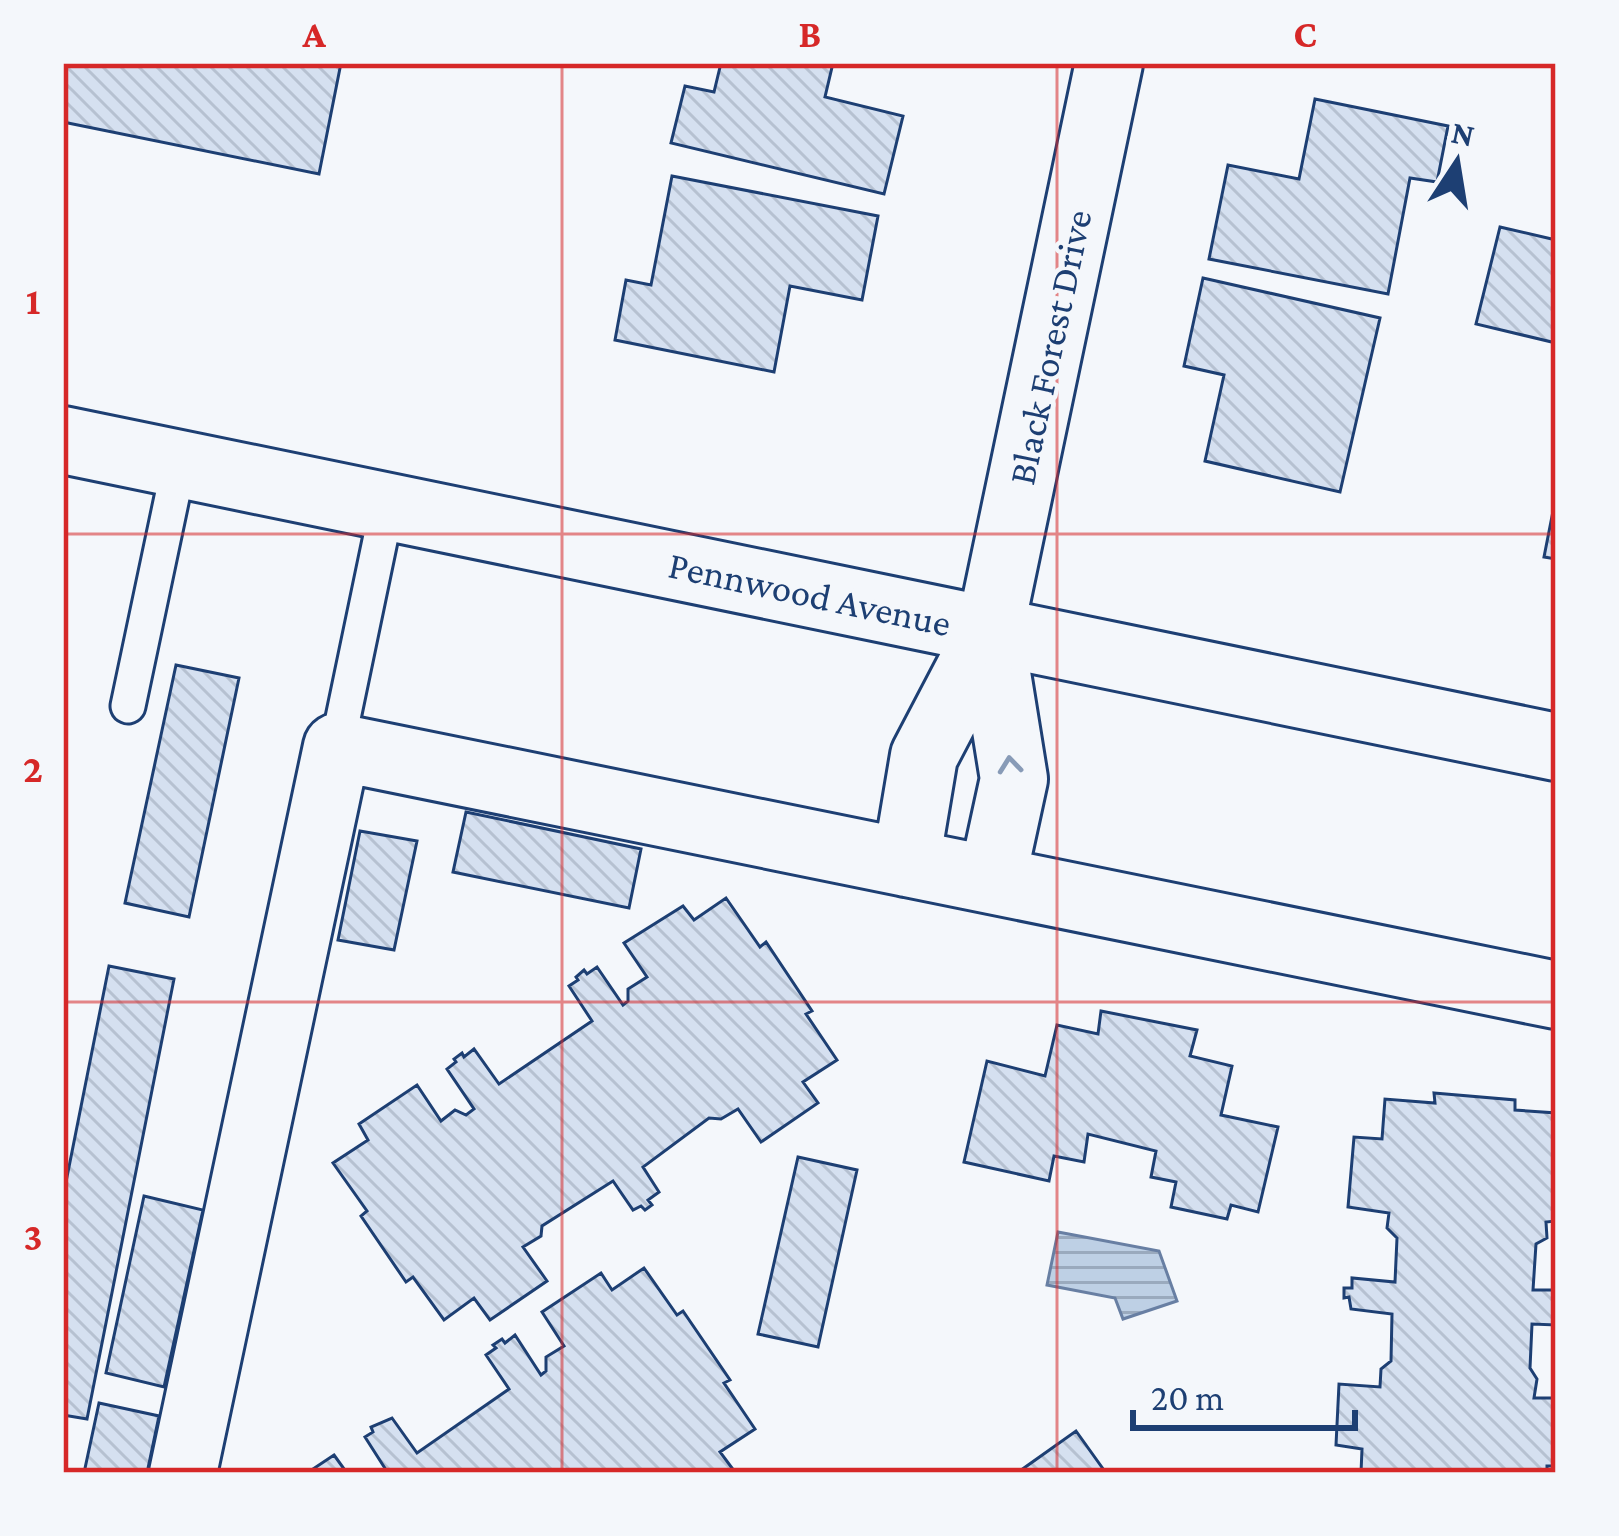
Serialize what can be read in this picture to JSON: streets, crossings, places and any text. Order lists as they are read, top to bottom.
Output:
{
  "streets": {
    "street": ["Black Forest Drive", "Pennwood Avenue"]
  },
  "crossings": [
    ["Black Forest Drive", "Pennwood Avenue"]
  ],
  "scale_bar": "20 m",
  "north": "top",
  "grid": {
    "columns": ["A", "B", "C"],
    "rows": ["1", "2", "3"]
  }
}
